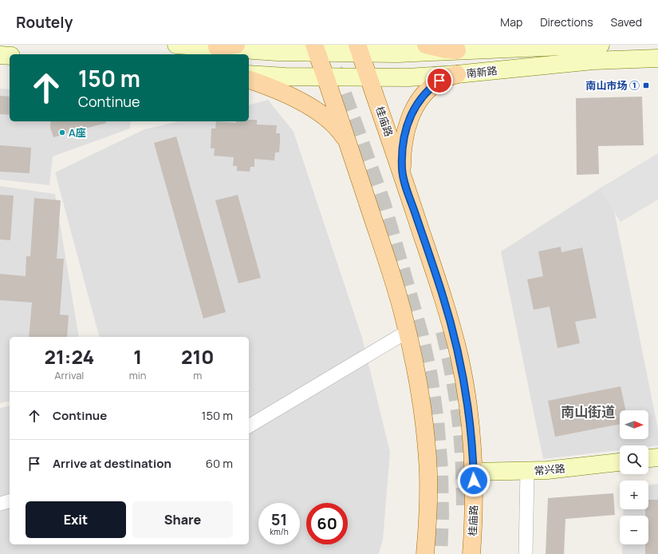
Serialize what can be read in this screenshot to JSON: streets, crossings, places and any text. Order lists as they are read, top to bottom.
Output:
{
  "streets": {
    "main road": ["南新路", "桂庙路", "常兴路"]
  },
  "crossings": [
    ["南新路", "桂庙路"],
    ["桂庙路", "常兴路"]
  ],
  "districts": ["南山街道"],
  "places": {
    "transit": ["南山市场 ①"],
    "other": ["A座"]
  },
  "north": "right",
  "page": {
    "header": "Routely",
    "nav": ["Map", "Directions", "Saved"],
    "turn": ["150 m", "Continue"],
    "eta": [
      "21:24",
      "Arrival",
      "1",
      "min",
      "210",
      "m"
    ],
    "list": [
      {
        "name": "Continue",
        "value": "150 m"
      },
      {
        "name": "Arrive at destination",
        "value": "60 m"
      }
    ],
    "map_buttons": ["+", "−"],
    "buttons": ["Exit", "Share"],
    "speed": "51 km/h",
    "limit": "60"
  }
}
